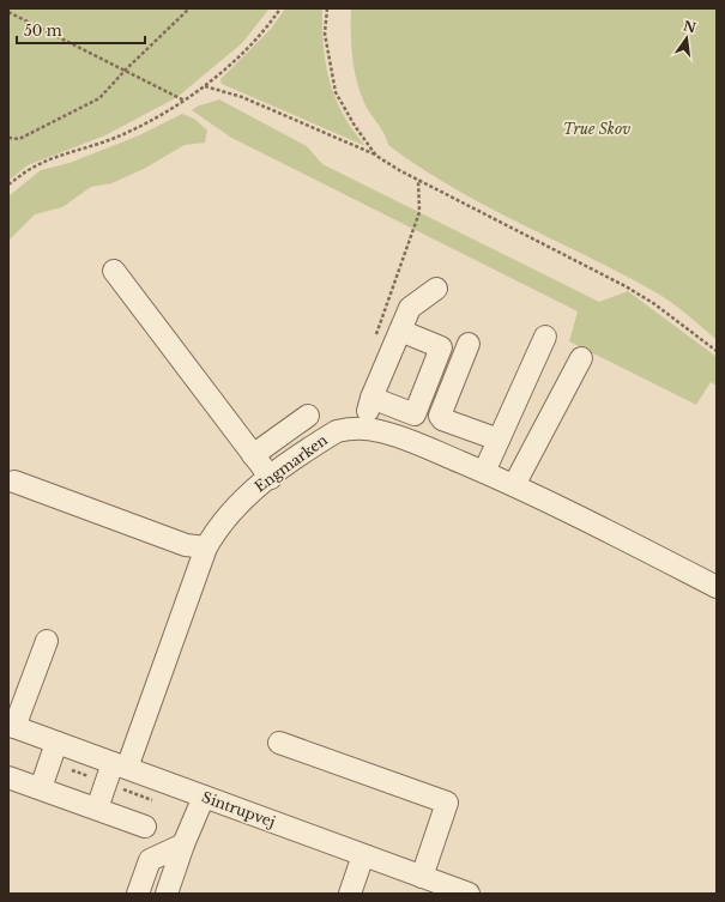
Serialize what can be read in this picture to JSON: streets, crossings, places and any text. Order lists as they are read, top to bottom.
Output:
{
  "streets": {
    "street": ["Engmarken", "Sintrupvej"]
  },
  "crossings": [
    ["Engmarken", "Sintrupvej"]
  ],
  "parks": ["True Skov"],
  "scale_bar": "50 m",
  "north": "top"
}
